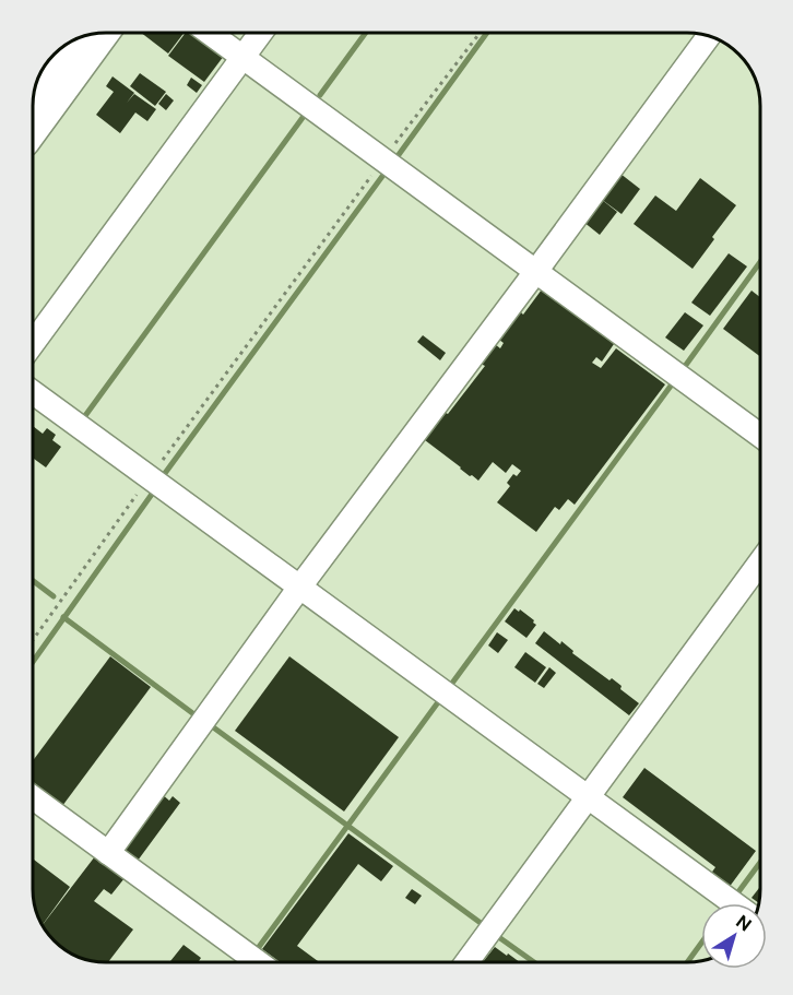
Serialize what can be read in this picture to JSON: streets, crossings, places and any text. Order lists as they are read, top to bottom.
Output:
{
  "north": "top right"
}
